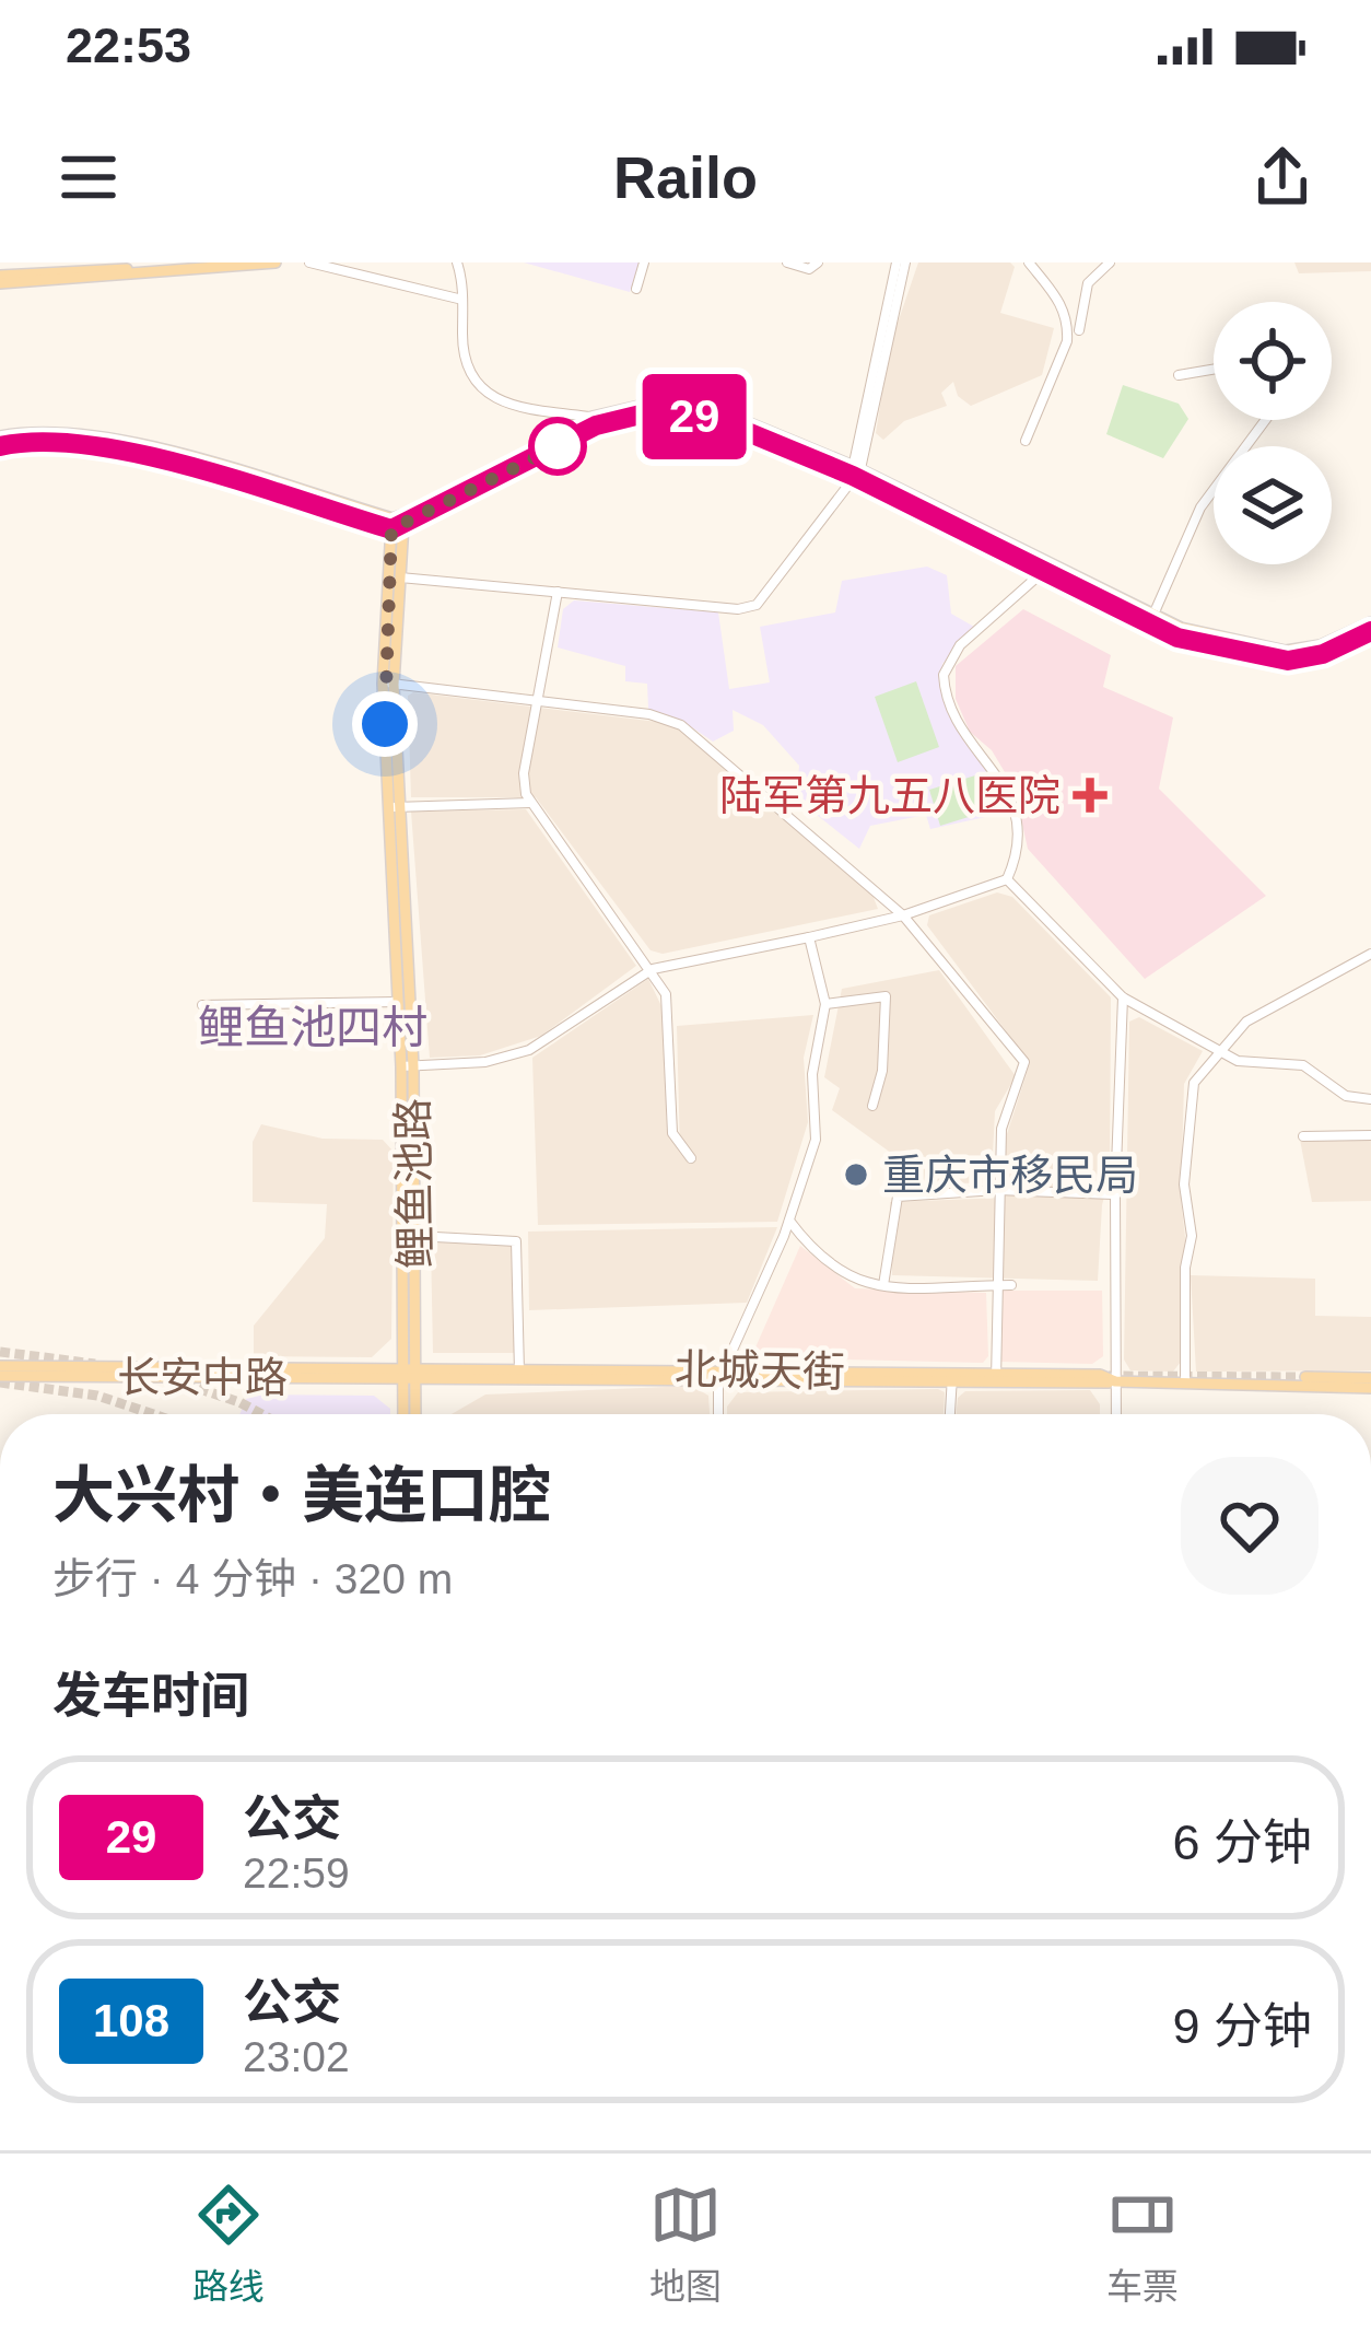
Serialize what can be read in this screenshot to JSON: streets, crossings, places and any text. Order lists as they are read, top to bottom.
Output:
{
  "streets": {
    "main road": ["鲤鱼池路", "北城天街", "长安中路"]
  },
  "crossings": [
    ["鲤鱼池路", "北城天街"],
    ["鲤鱼池路", "长安中路"],
    ["北城天街", "长安中路"]
  ],
  "districts": ["鲤鱼池四村"],
  "places": {
    "health": ["陆军第九五八医院"],
    "other": ["重庆市移民局"]
  },
  "lines": ["bus line 29"],
  "page": {
    "status": "22:53",
    "header": "Railo",
    "on_map": "29",
    "heading": [
      ["大兴村‧美连口腔", "步行 · 4 分钟 · 320 m"],
      "发车时间"
    ],
    "list": [
      {
        "mark": "29",
        "name": "公交",
        "note": "22:59",
        "value": "6 分钟"
      },
      {
        "mark": "108",
        "name": "公交",
        "note": "23:02",
        "value": "9 分钟"
      }
    ],
    "tabs": ["路线", "地图", "车票"]
  }
}
